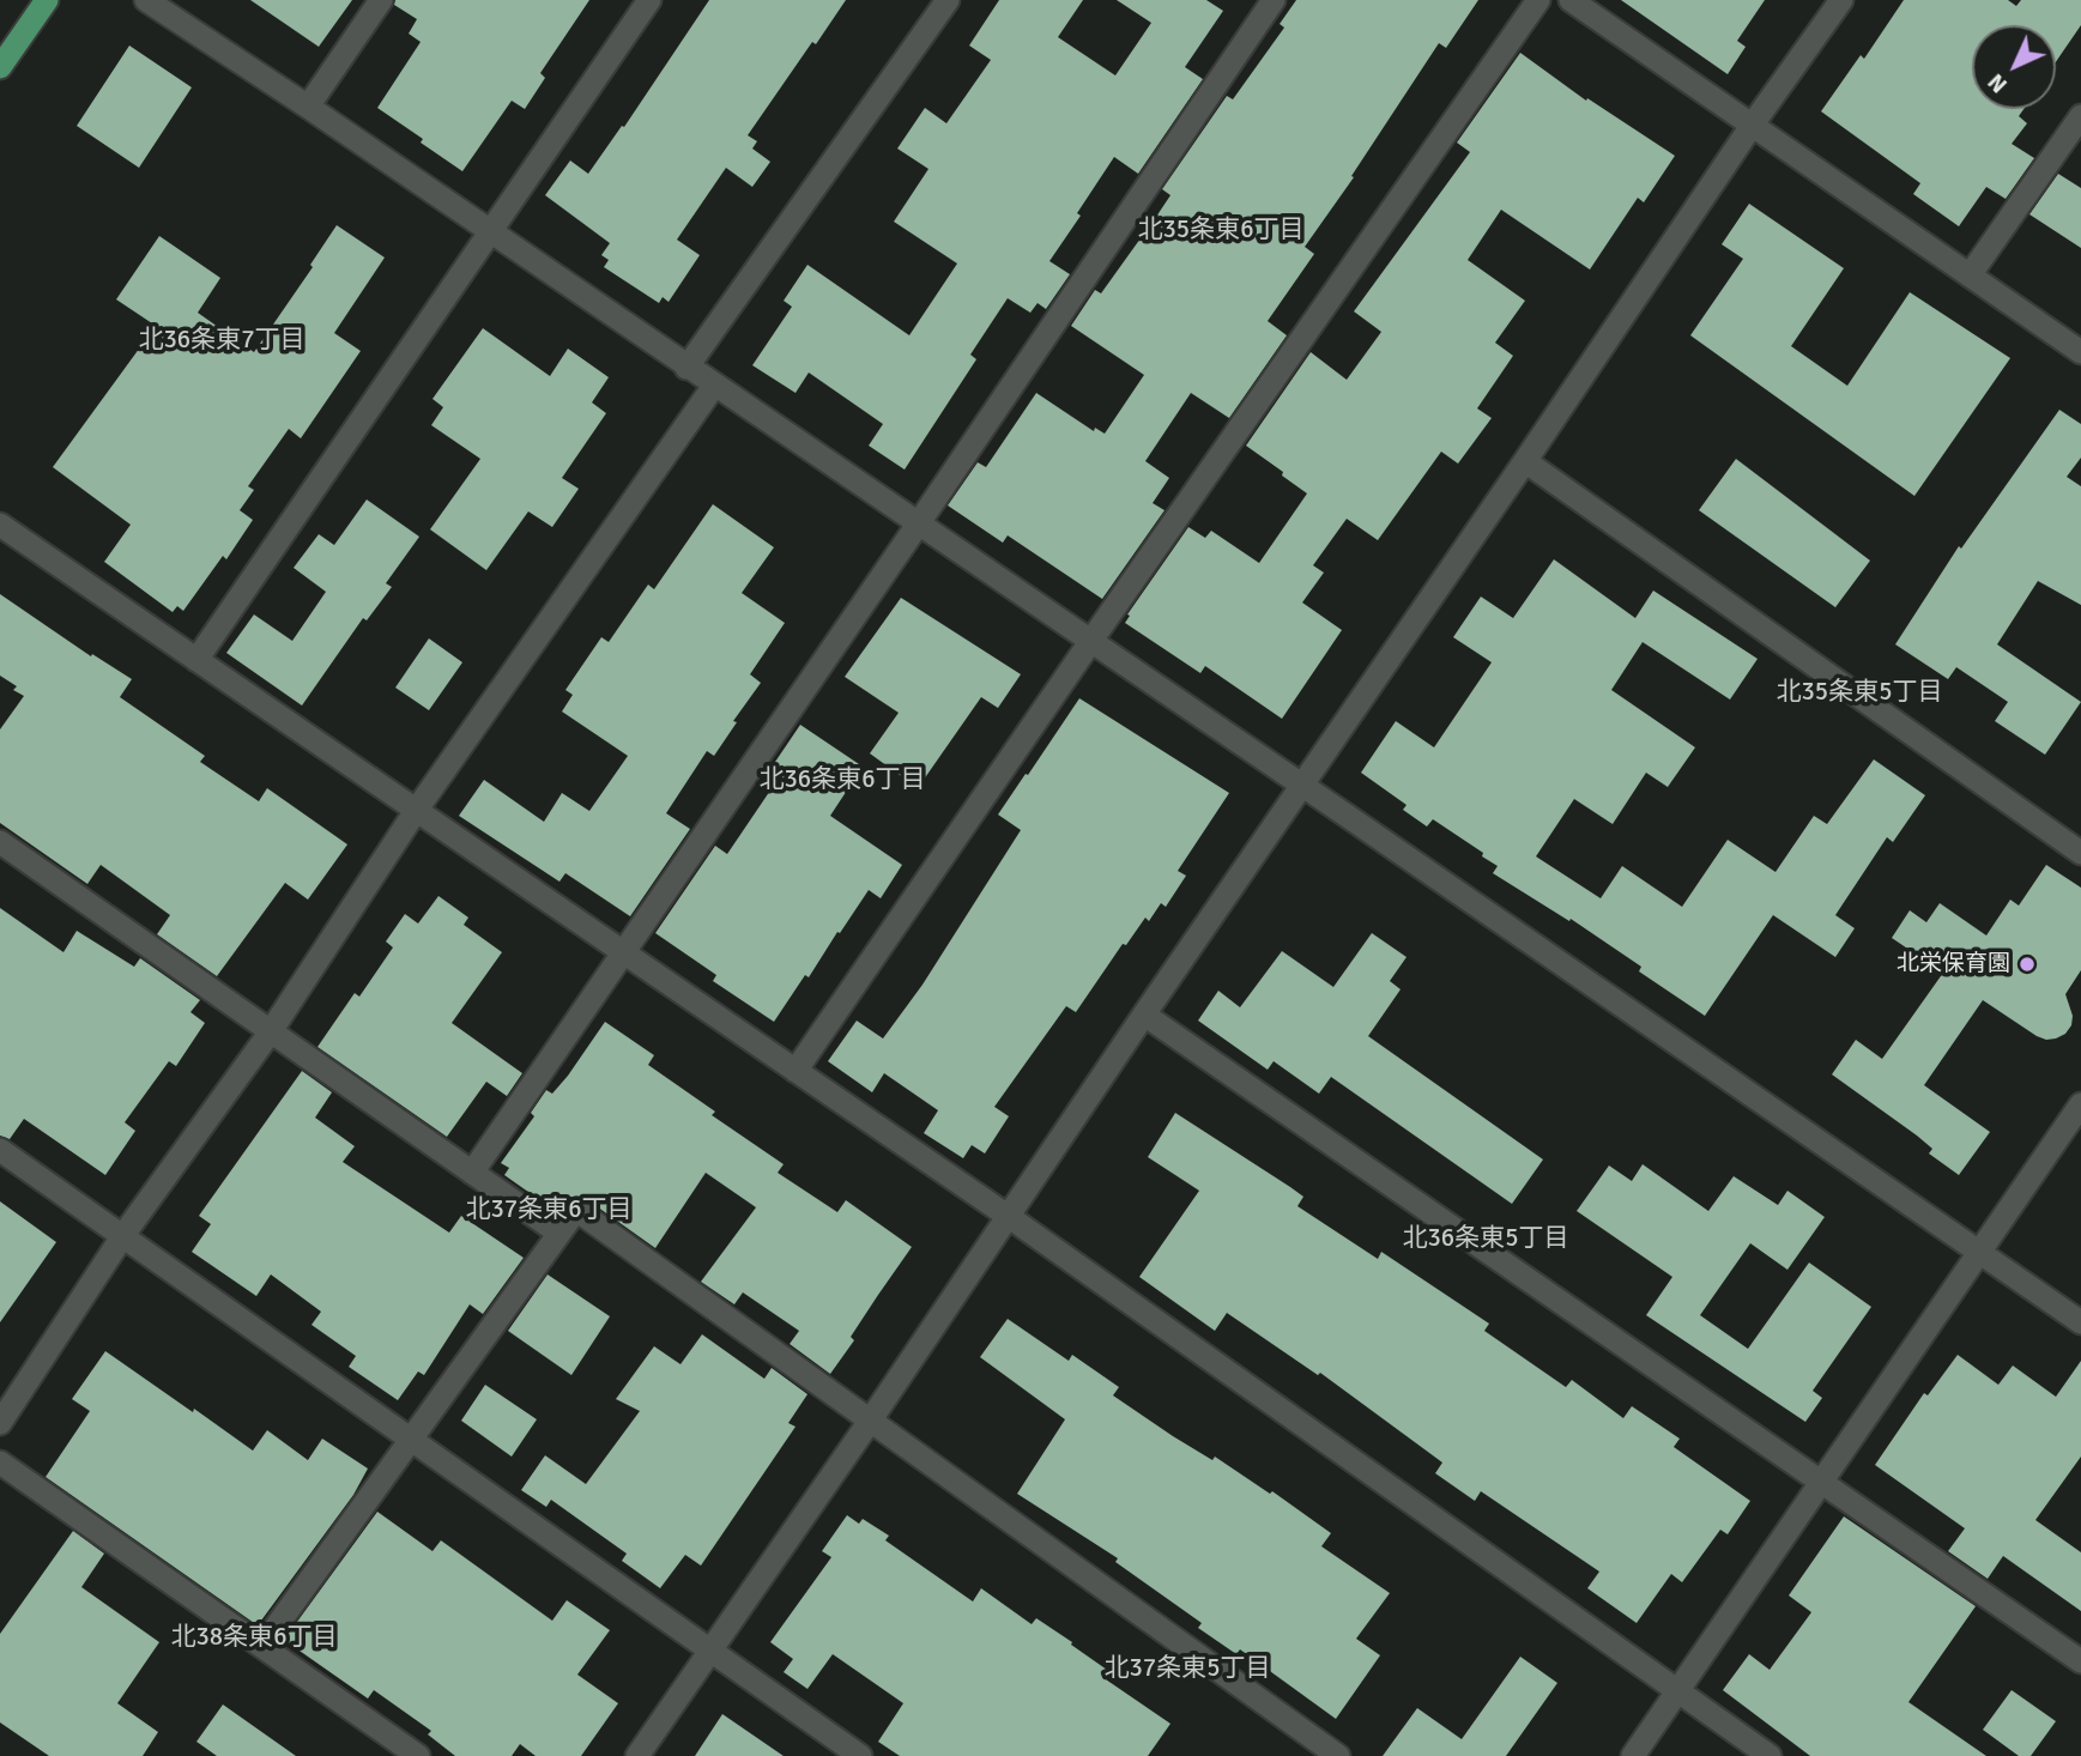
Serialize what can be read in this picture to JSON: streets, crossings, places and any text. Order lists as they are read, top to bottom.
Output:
{
  "districts": [
    "北35条東6丁目",
    "北36条東7丁目",
    "北35条東5丁目",
    "北36条東6丁目",
    "北37条東6丁目",
    "北36条東5丁目",
    "北38条東6丁目",
    "北37条東5丁目"
  ],
  "places": ["北栄保育園"],
  "north": "bottom left"
}
